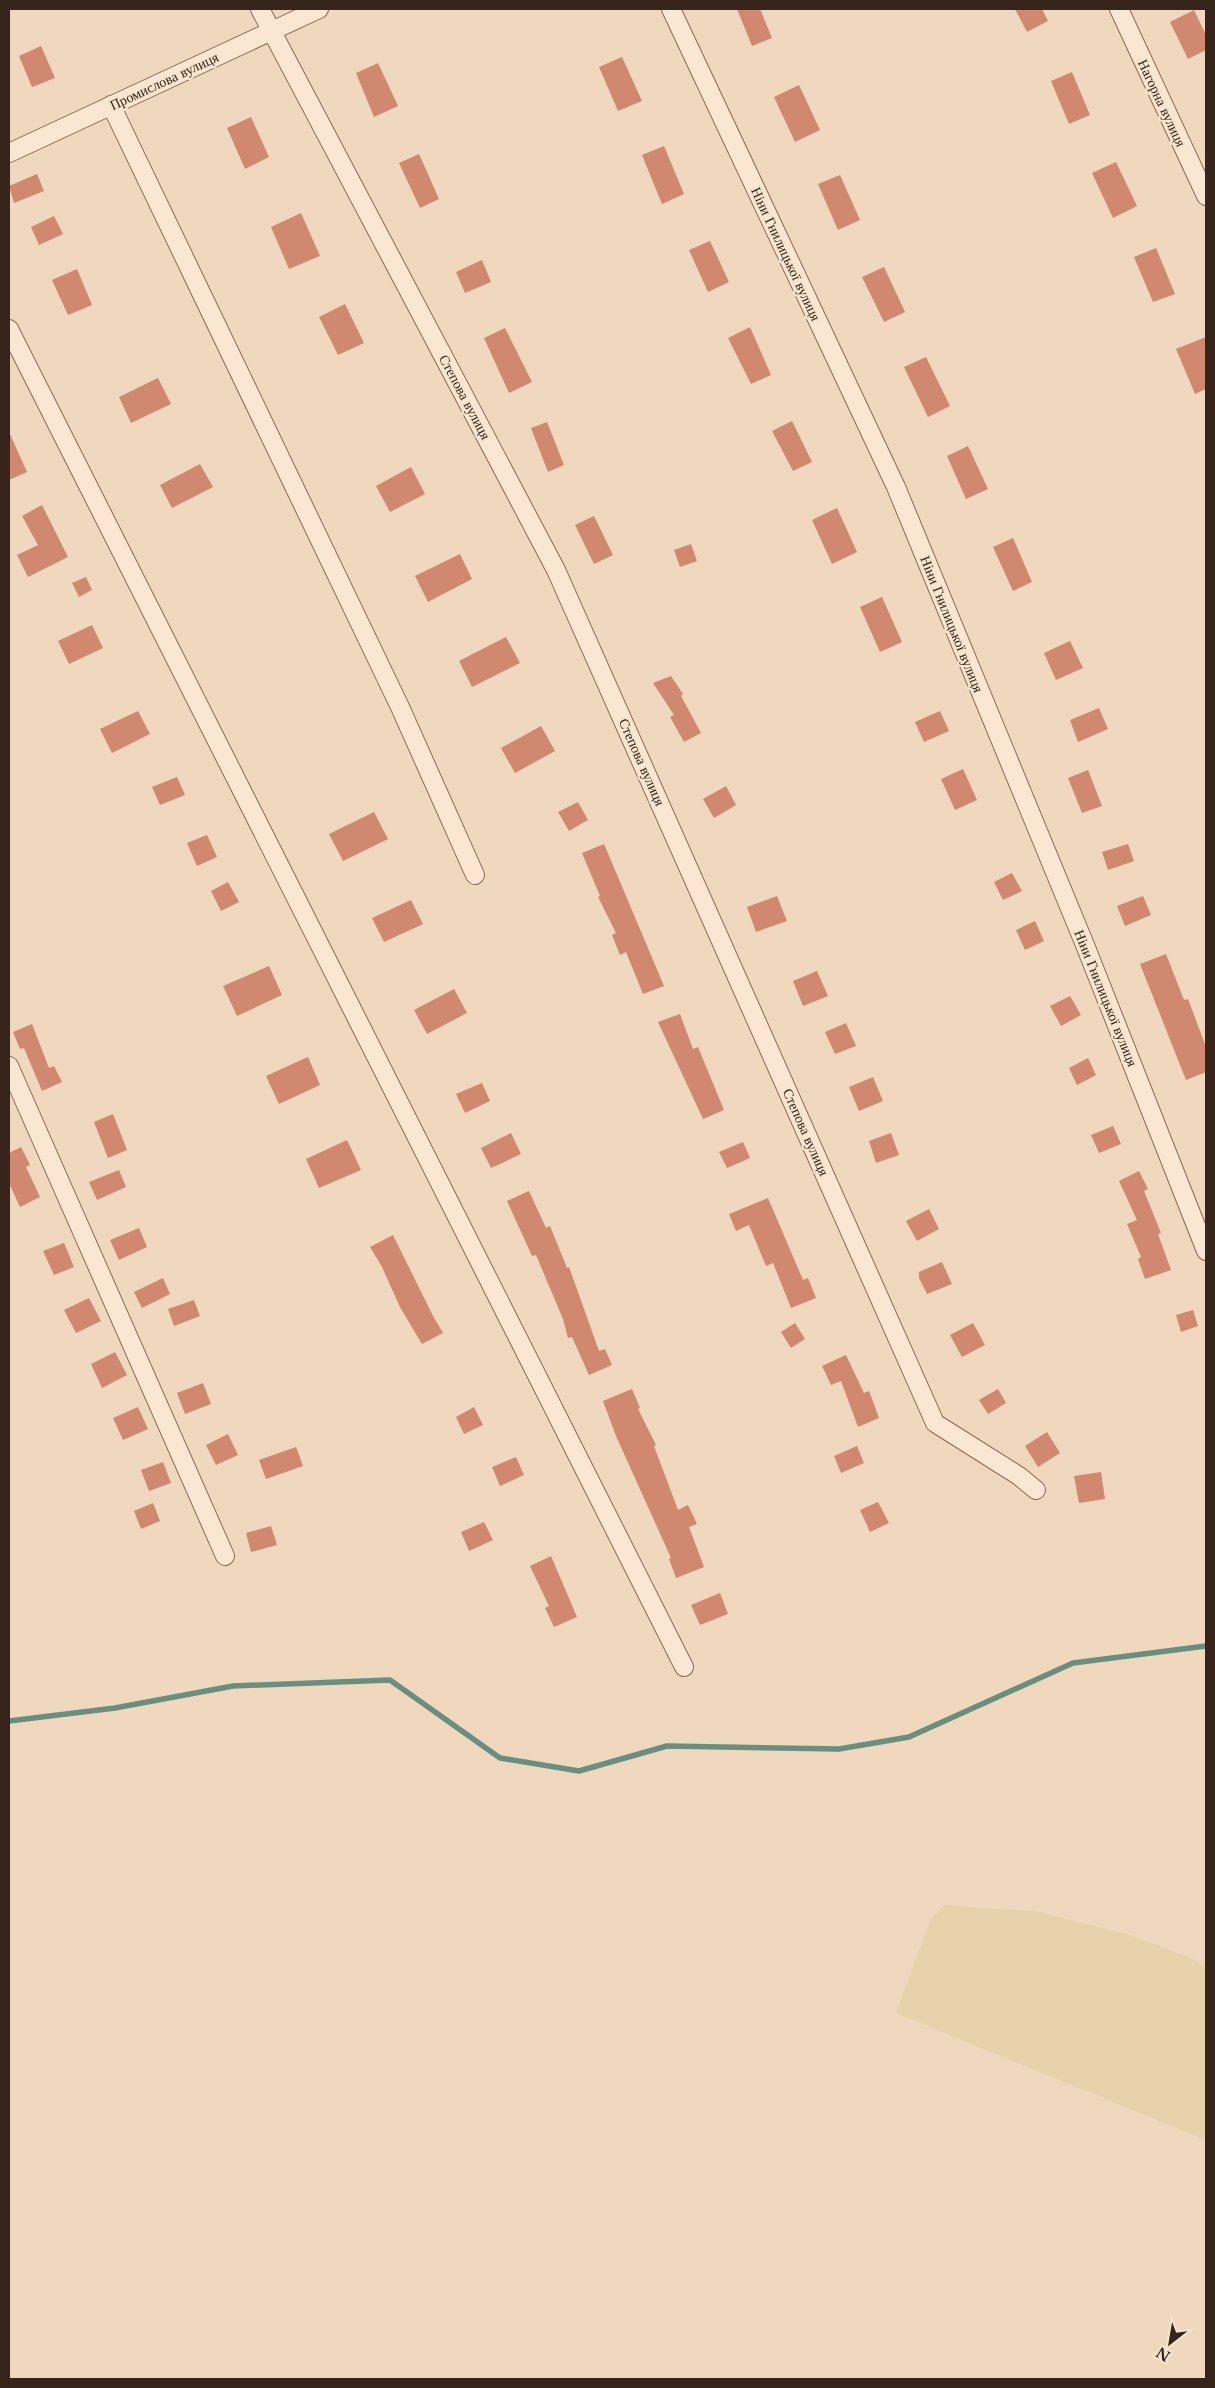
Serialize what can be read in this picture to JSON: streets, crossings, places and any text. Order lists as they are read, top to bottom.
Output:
{
  "streets": {
    "street": [
      "Промислова вулиця",
      "Нагорна вулиця",
      "Ніни Гнилицької вулиця",
      "Степова вулиця"
    ]
  },
  "crossings": [
    ["Промислова вулиця", "Степова вулиця"]
  ],
  "north": "bottom left"
}
